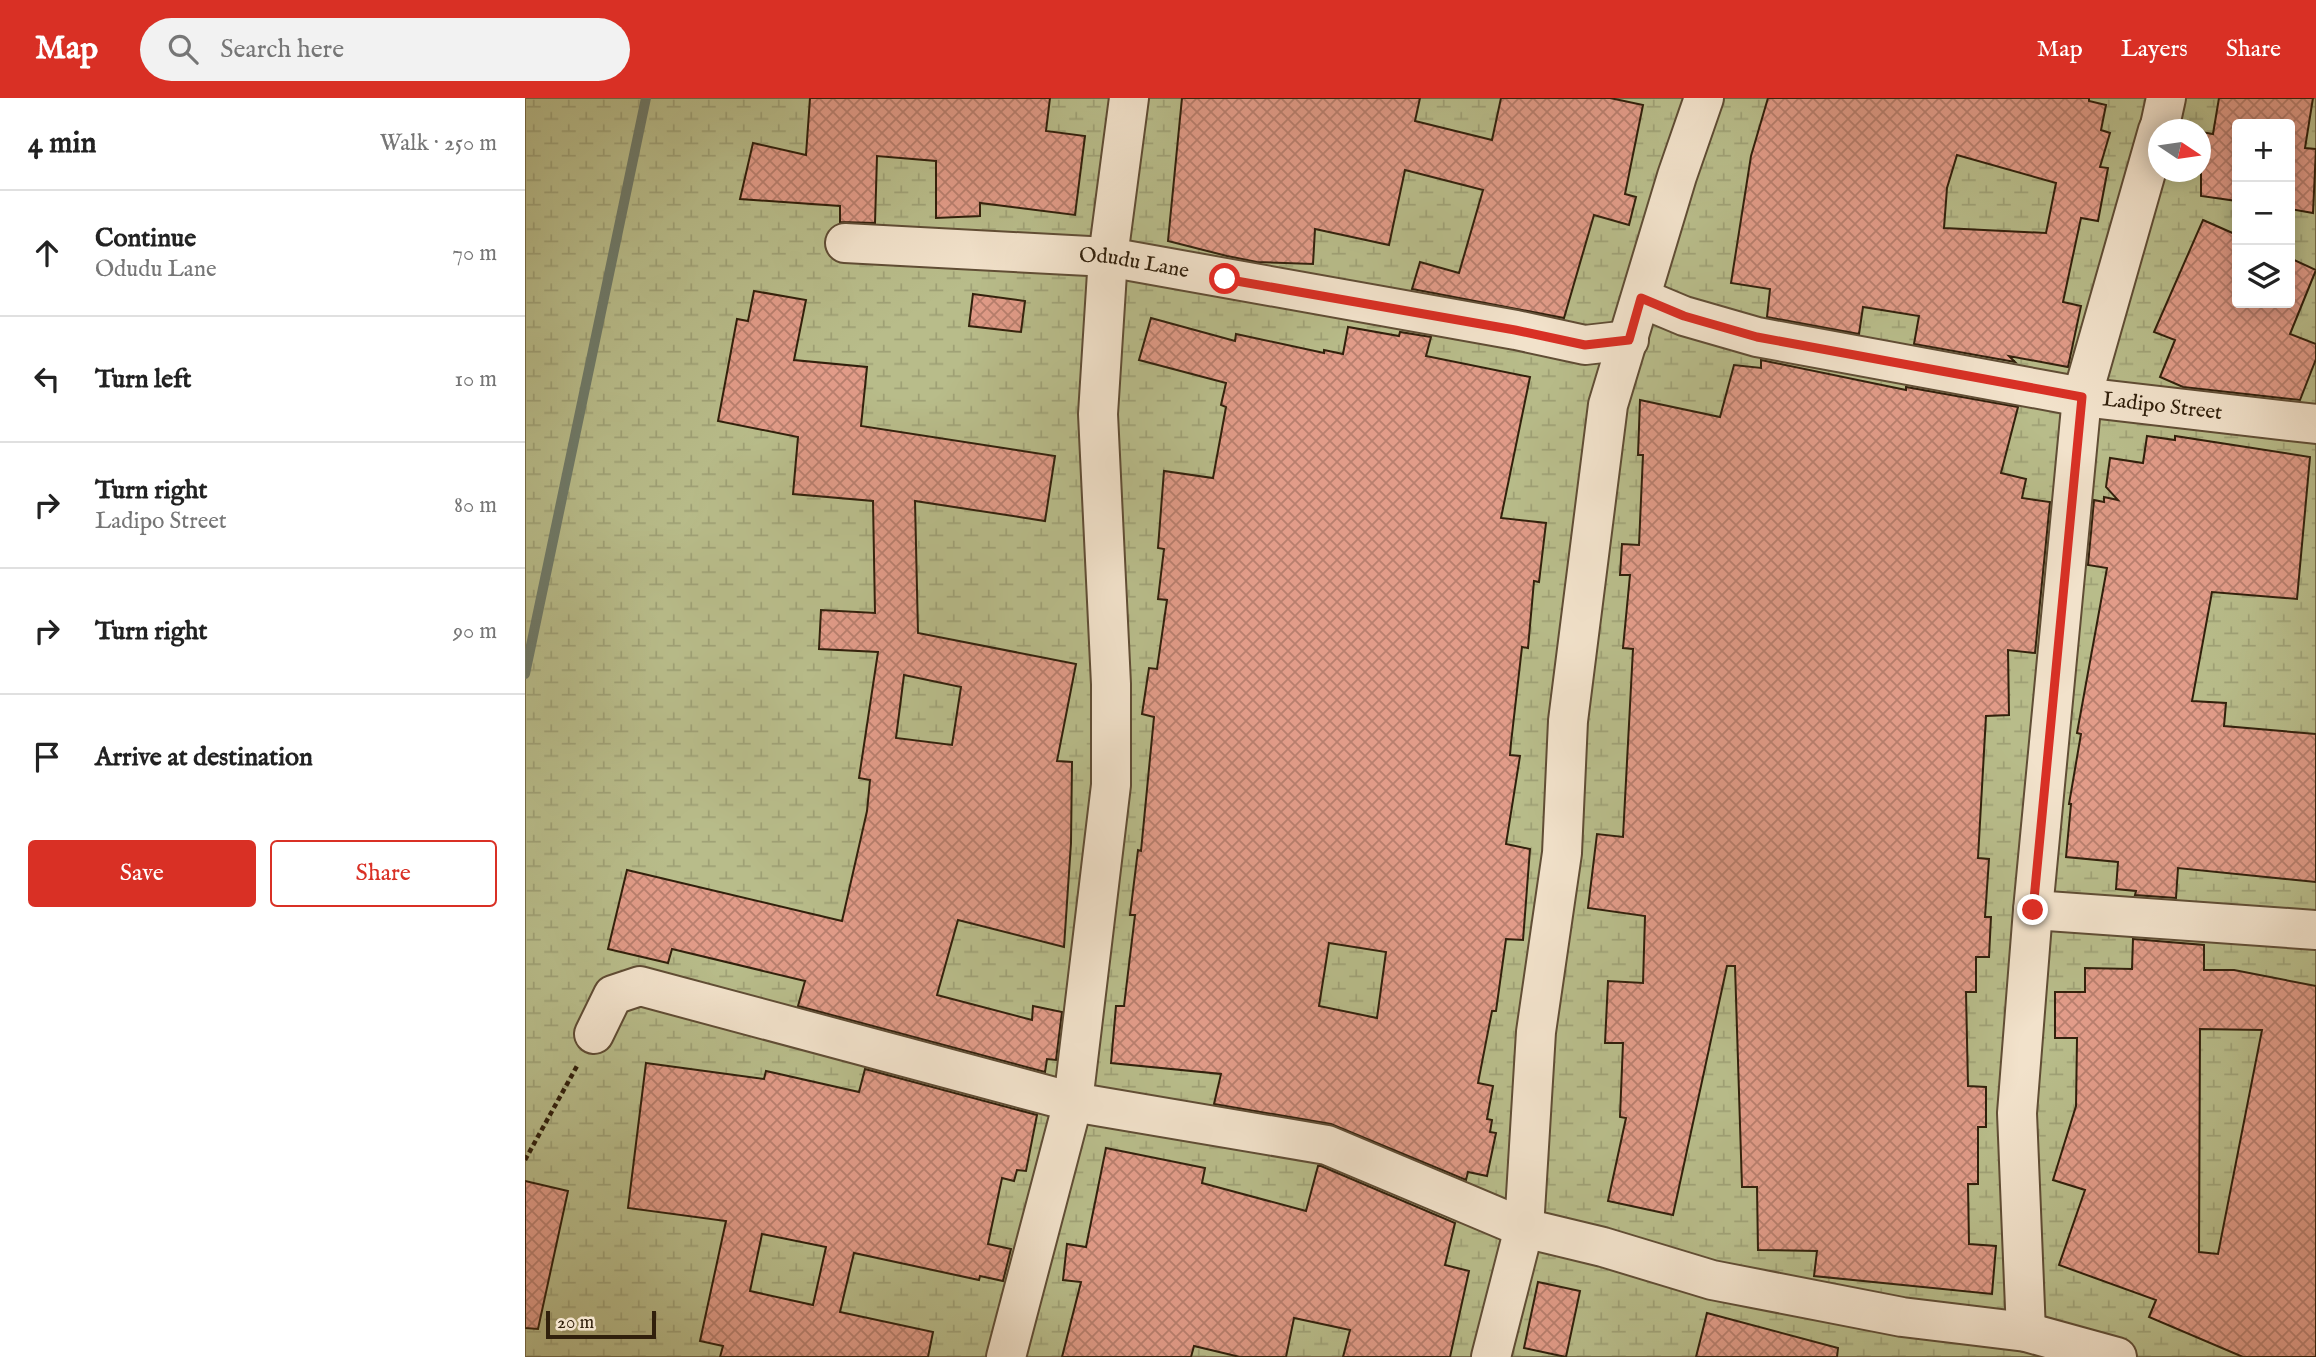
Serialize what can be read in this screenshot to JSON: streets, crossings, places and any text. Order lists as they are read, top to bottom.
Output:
{
  "streets": {
    "street": ["Odudu Lane", "Ladipo Street"]
  },
  "scale_bar": "20 m",
  "north": "right",
  "page": {
    "header": "Map",
    "search": "Search here",
    "nav": ["Map", "Layers", "Share"],
    "heading": ["4 min", "Walk · 250 m"],
    "map_buttons": ["+", "−"],
    "list": [
      ["Continue", "Odudu Lane", "70 m"],
      ["Turn left", "10 m"],
      ["Turn right", "Ladipo Street", "80 m"],
      ["Turn right", "90 m"],
      "Arrive at destination"
    ],
    "buttons": ["Save", "Share"],
    "scale": "20 m"
  }
}
